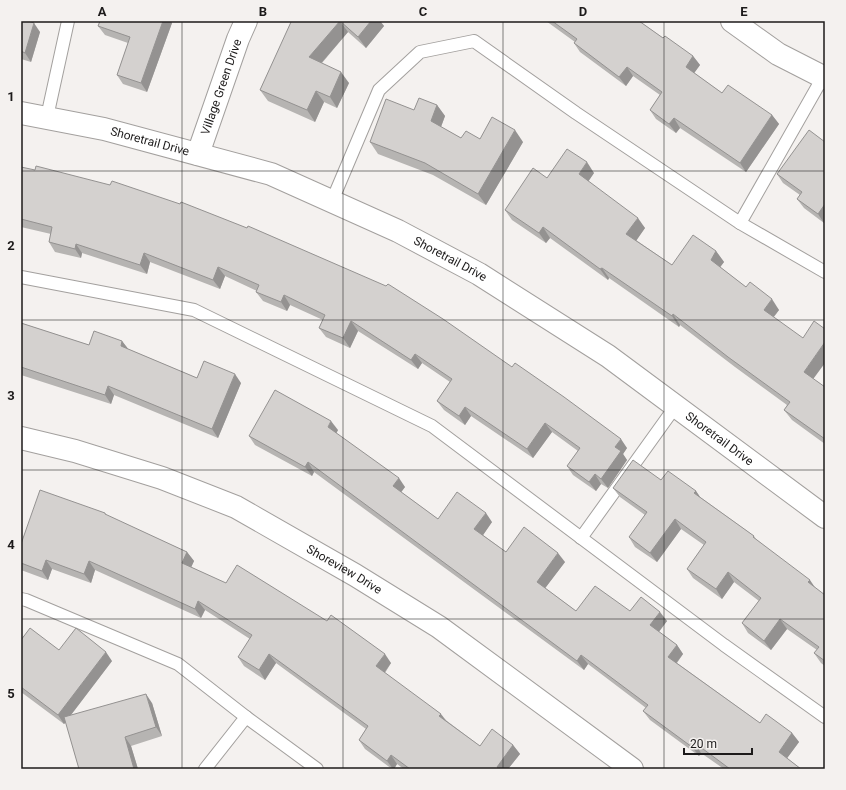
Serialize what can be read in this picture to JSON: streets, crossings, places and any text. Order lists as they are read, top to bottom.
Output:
{
  "streets": {
    "street": ["Village Green Drive", "Shoretrail Drive", "Shoreview Drive"]
  },
  "crossings": [
    ["Village Green Drive", "Shoretrail Drive"]
  ],
  "scale_bar": "20 m",
  "grid": {
    "columns": [
      "A",
      "B",
      "C",
      "D",
      "E"
    ],
    "rows": [
      "1",
      "2",
      "3",
      "4",
      "5"
    ]
  }
}
